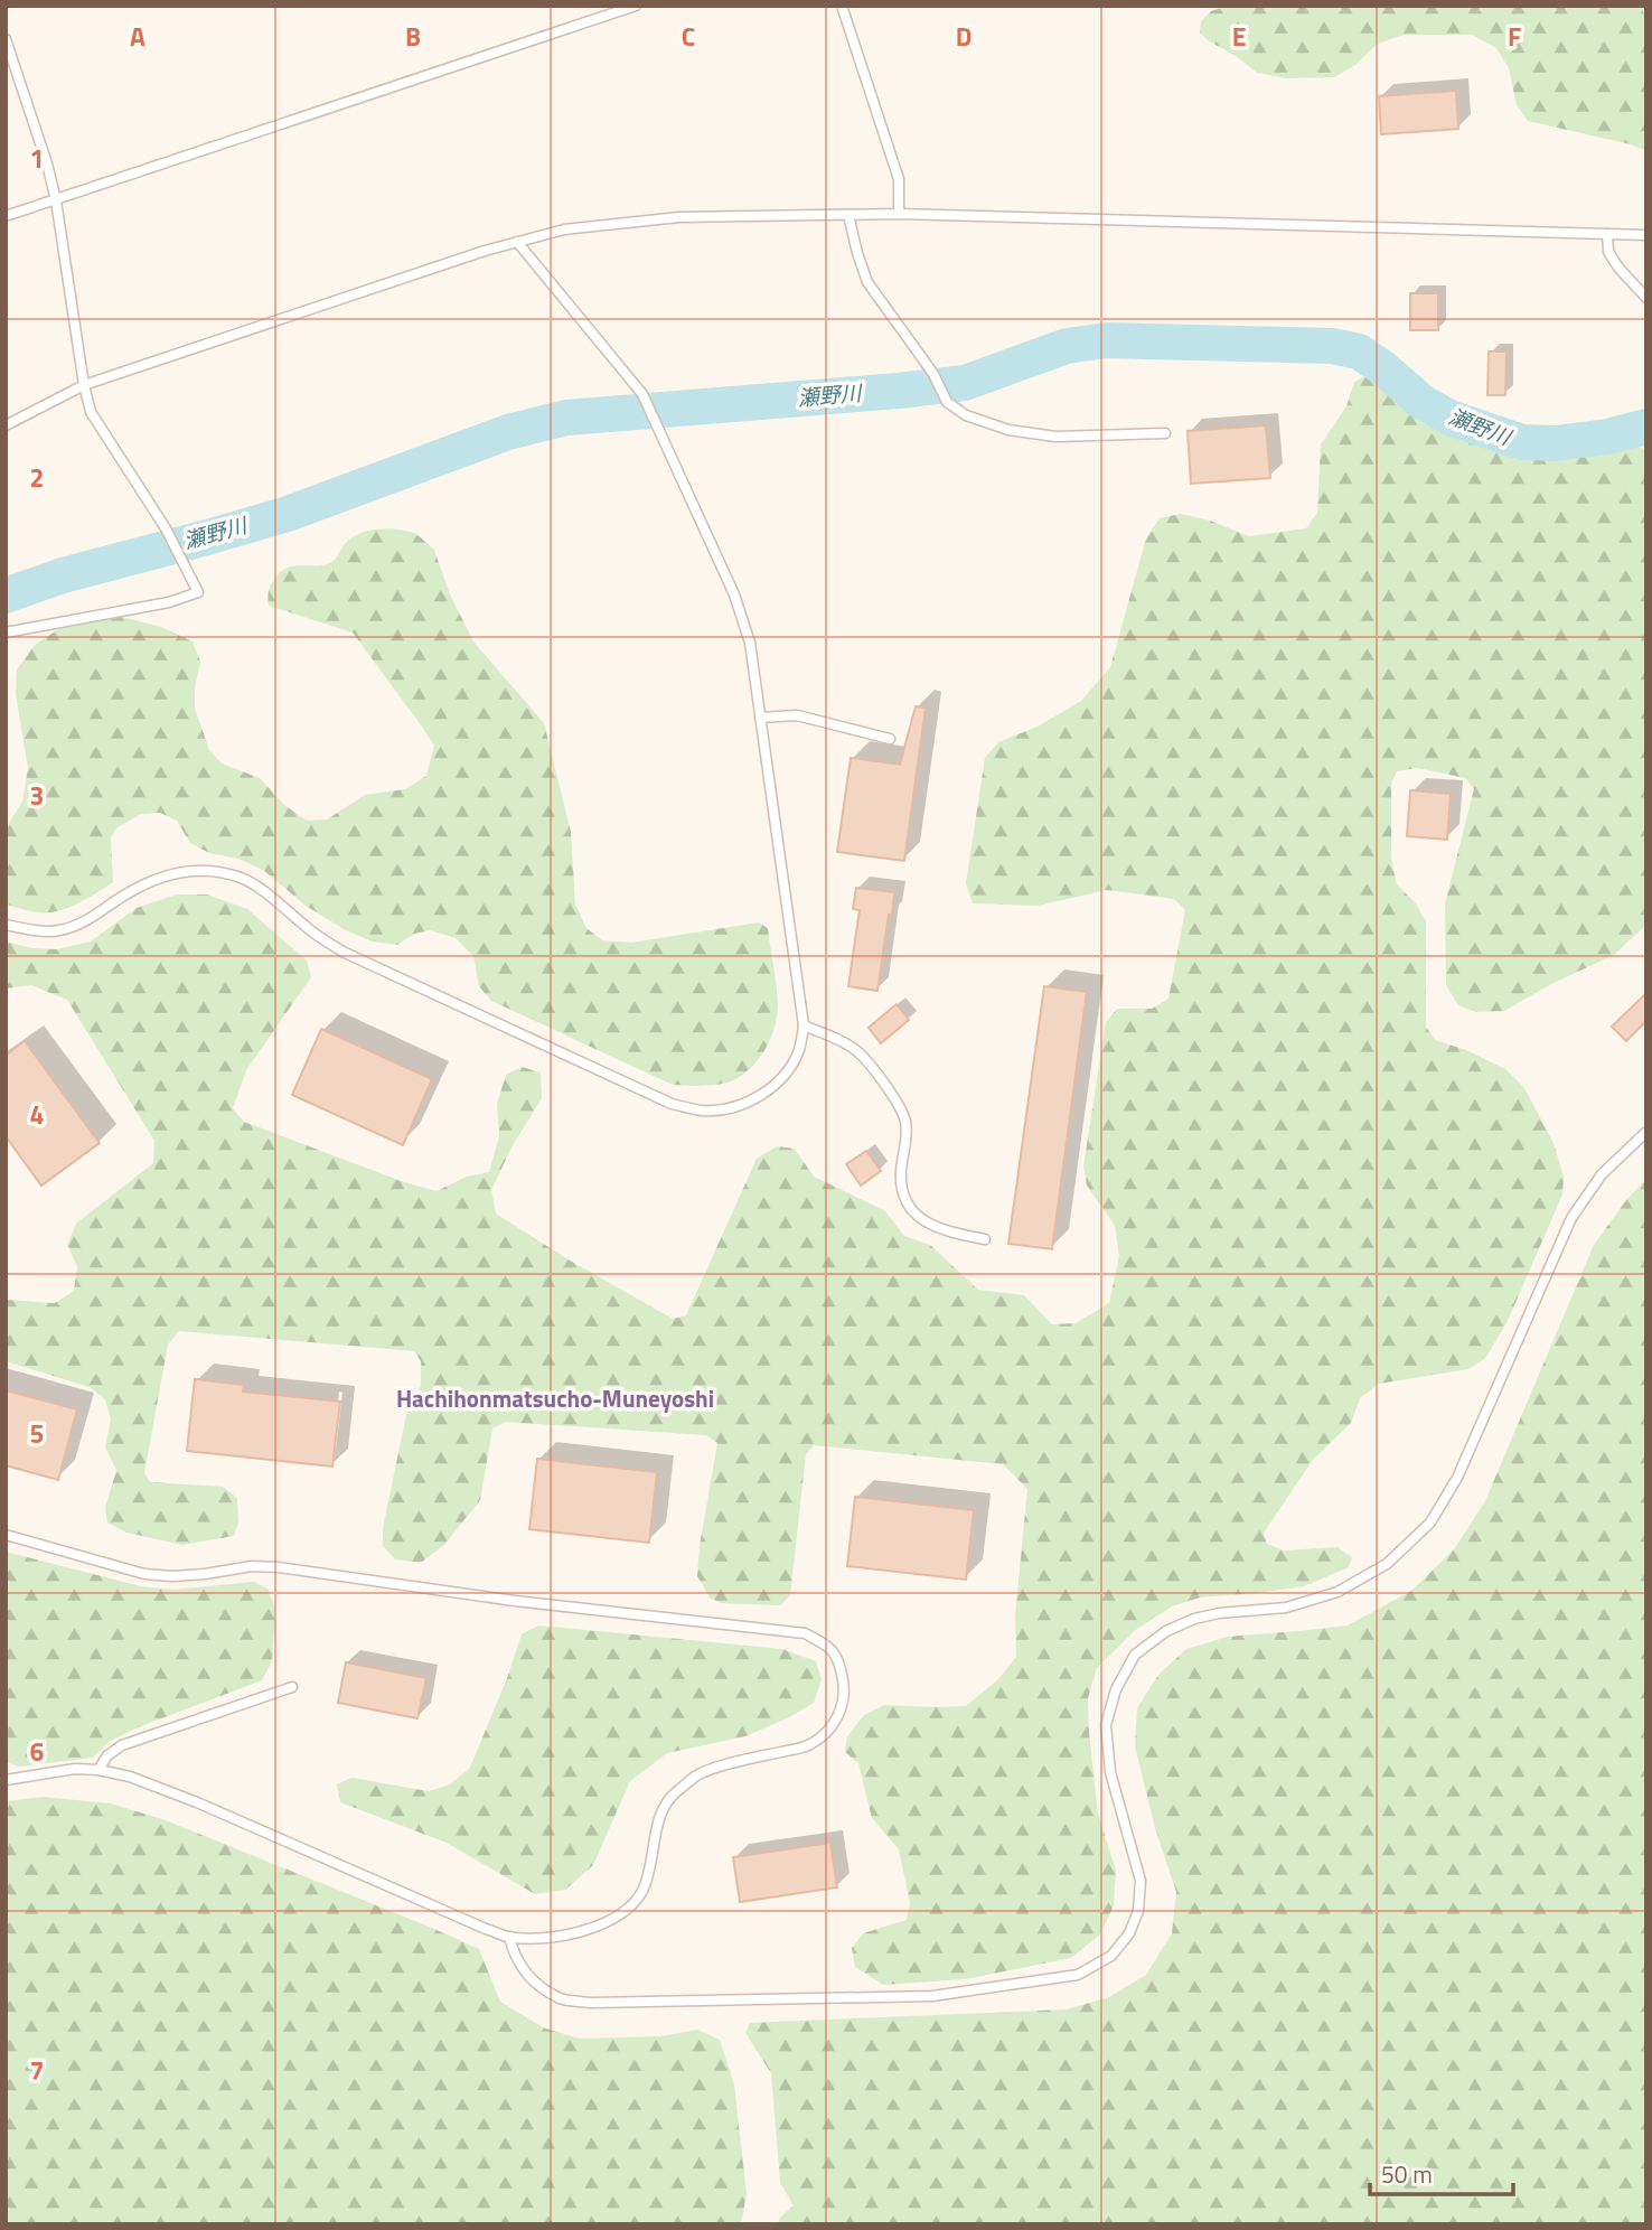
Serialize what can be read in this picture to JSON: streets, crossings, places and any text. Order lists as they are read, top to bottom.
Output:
{
  "districts": ["Hachihonmatsucho-Muneyoshi"],
  "water": ["瀬野川"],
  "scale_bar": "50 m",
  "grid": {
    "columns": [
      "A",
      "B",
      "C",
      "D",
      "E",
      "F"
    ],
    "rows": [
      "1",
      "2",
      "3",
      "4",
      "5",
      "6",
      "7"
    ]
  }
}
